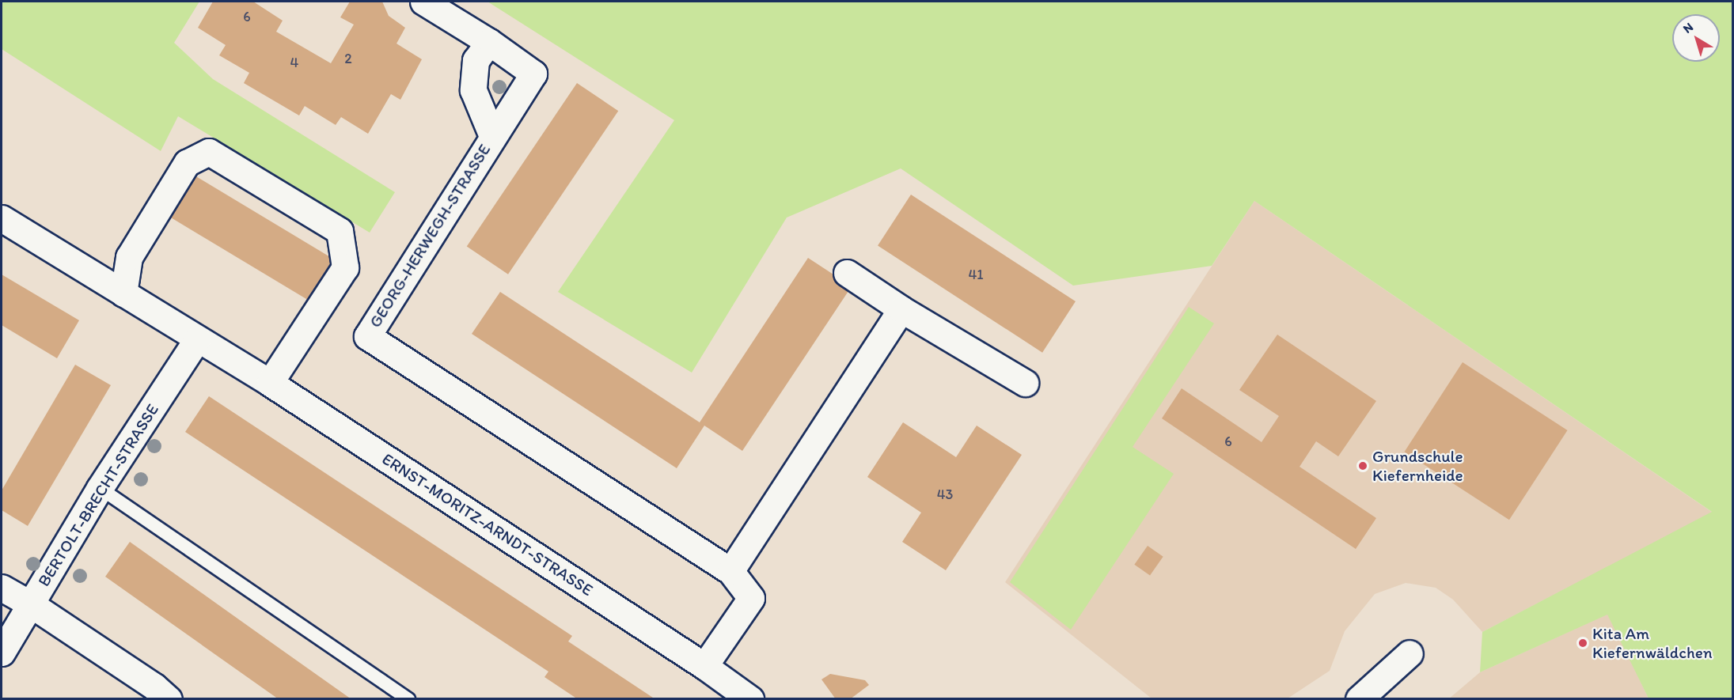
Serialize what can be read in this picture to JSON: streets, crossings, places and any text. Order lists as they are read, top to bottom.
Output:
{
  "streets": {
    "street": ["GEORG-HERWEGH-STRASSE", "BERTOLT-BRECHT-STRASSE", "ERNST-MORITZ-ARNDT-STRASSE"]
  },
  "crossings": [
    ["BERTOLT-BRECHT-STRASSE", "ERNST-MORITZ-ARNDT-STRASSE"]
  ],
  "places": ["Grundschule Kiefernheide", "Kita Am Kiefernwäldchen"],
  "house_numbers": [
    "6",
    "2",
    "4",
    "41",
    "6",
    "43"
  ],
  "north": "top left"
}
